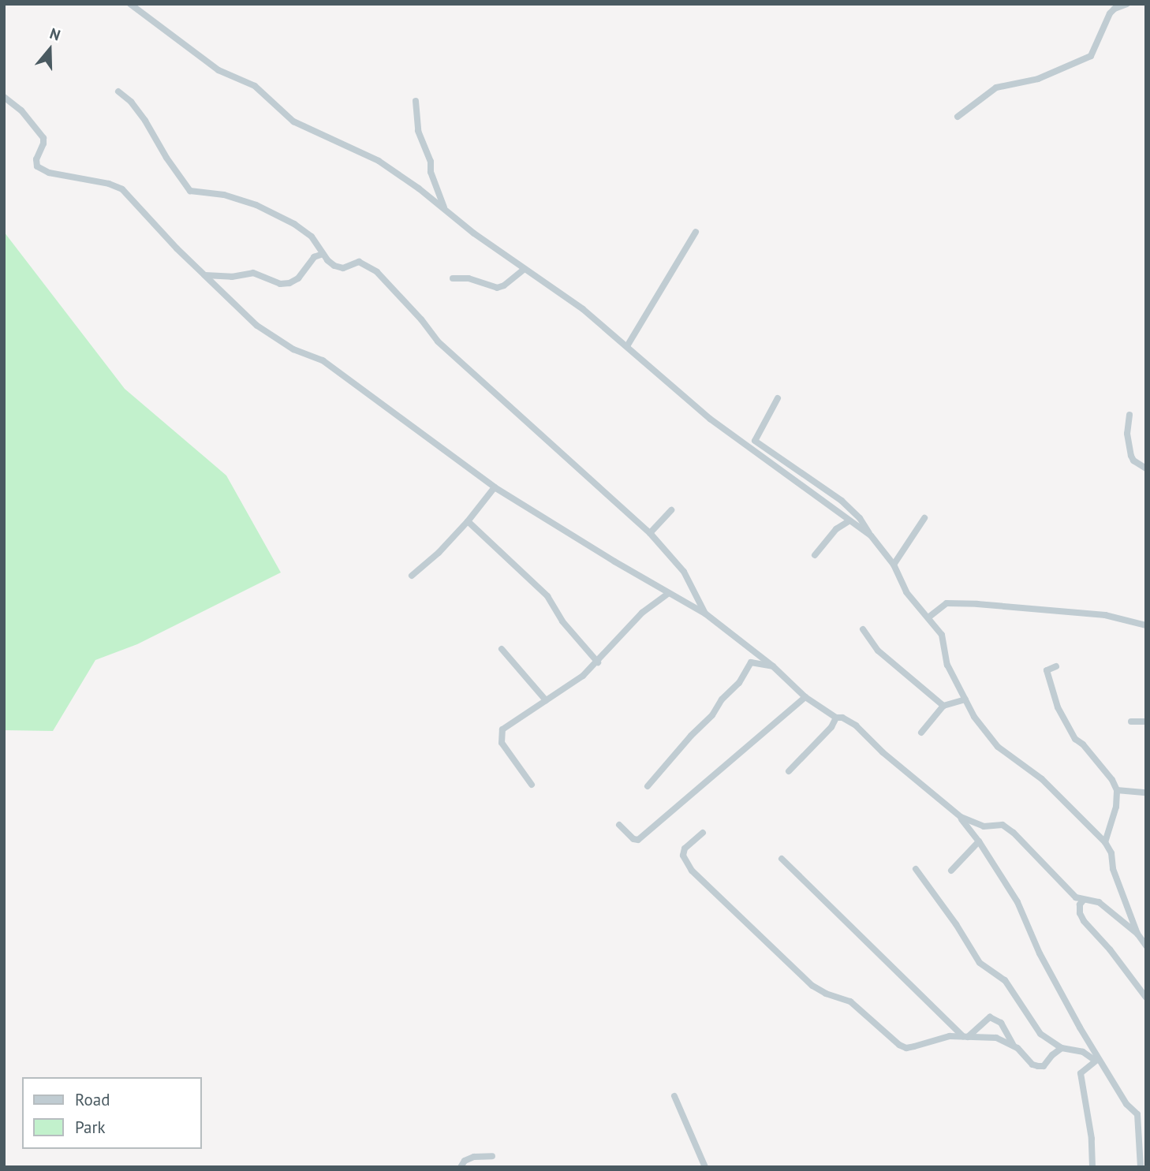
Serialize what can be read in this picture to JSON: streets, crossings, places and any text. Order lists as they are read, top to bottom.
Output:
{
  "legend": ["Road", "Park"],
  "north": "top"
}
